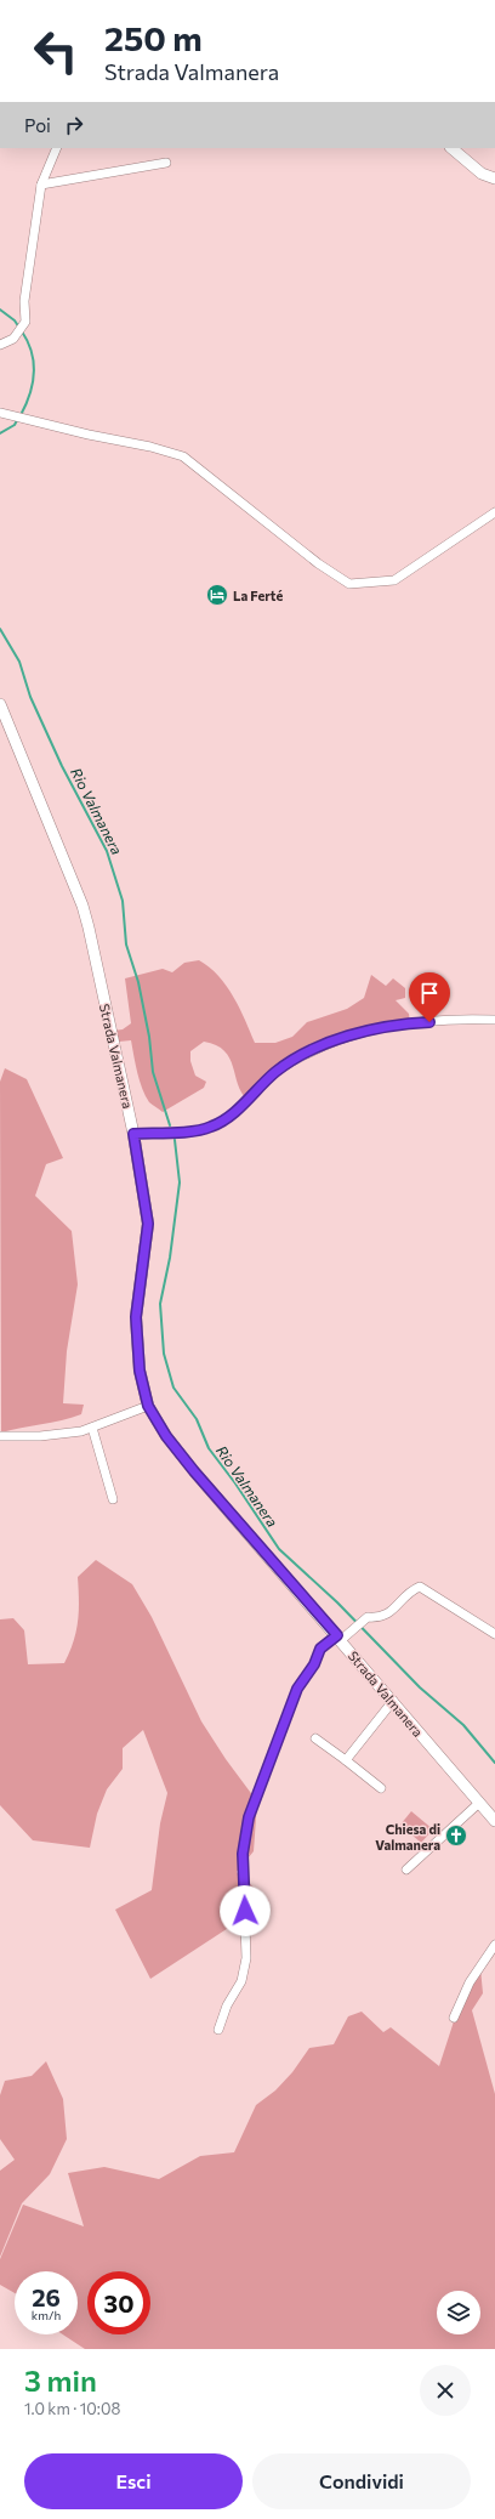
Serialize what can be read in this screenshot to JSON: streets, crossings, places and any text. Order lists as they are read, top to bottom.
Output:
{
  "streets": {
    "street": ["Strada Valmanera"]
  },
  "water": ["Rio Valmanera"],
  "places": {
    "hotel": ["La Ferté"],
    "church": ["Chiesa di Valmanera"]
  },
  "page": {
    "turn": ["250 m", "Strada Valmanera"],
    "then": "Poi",
    "speed": "26 km/h",
    "limit": "30",
    "heading": ["3 min", "1.0 km · 10:08"],
    "buttons": ["Esci", "Condividi"]
  }
}
